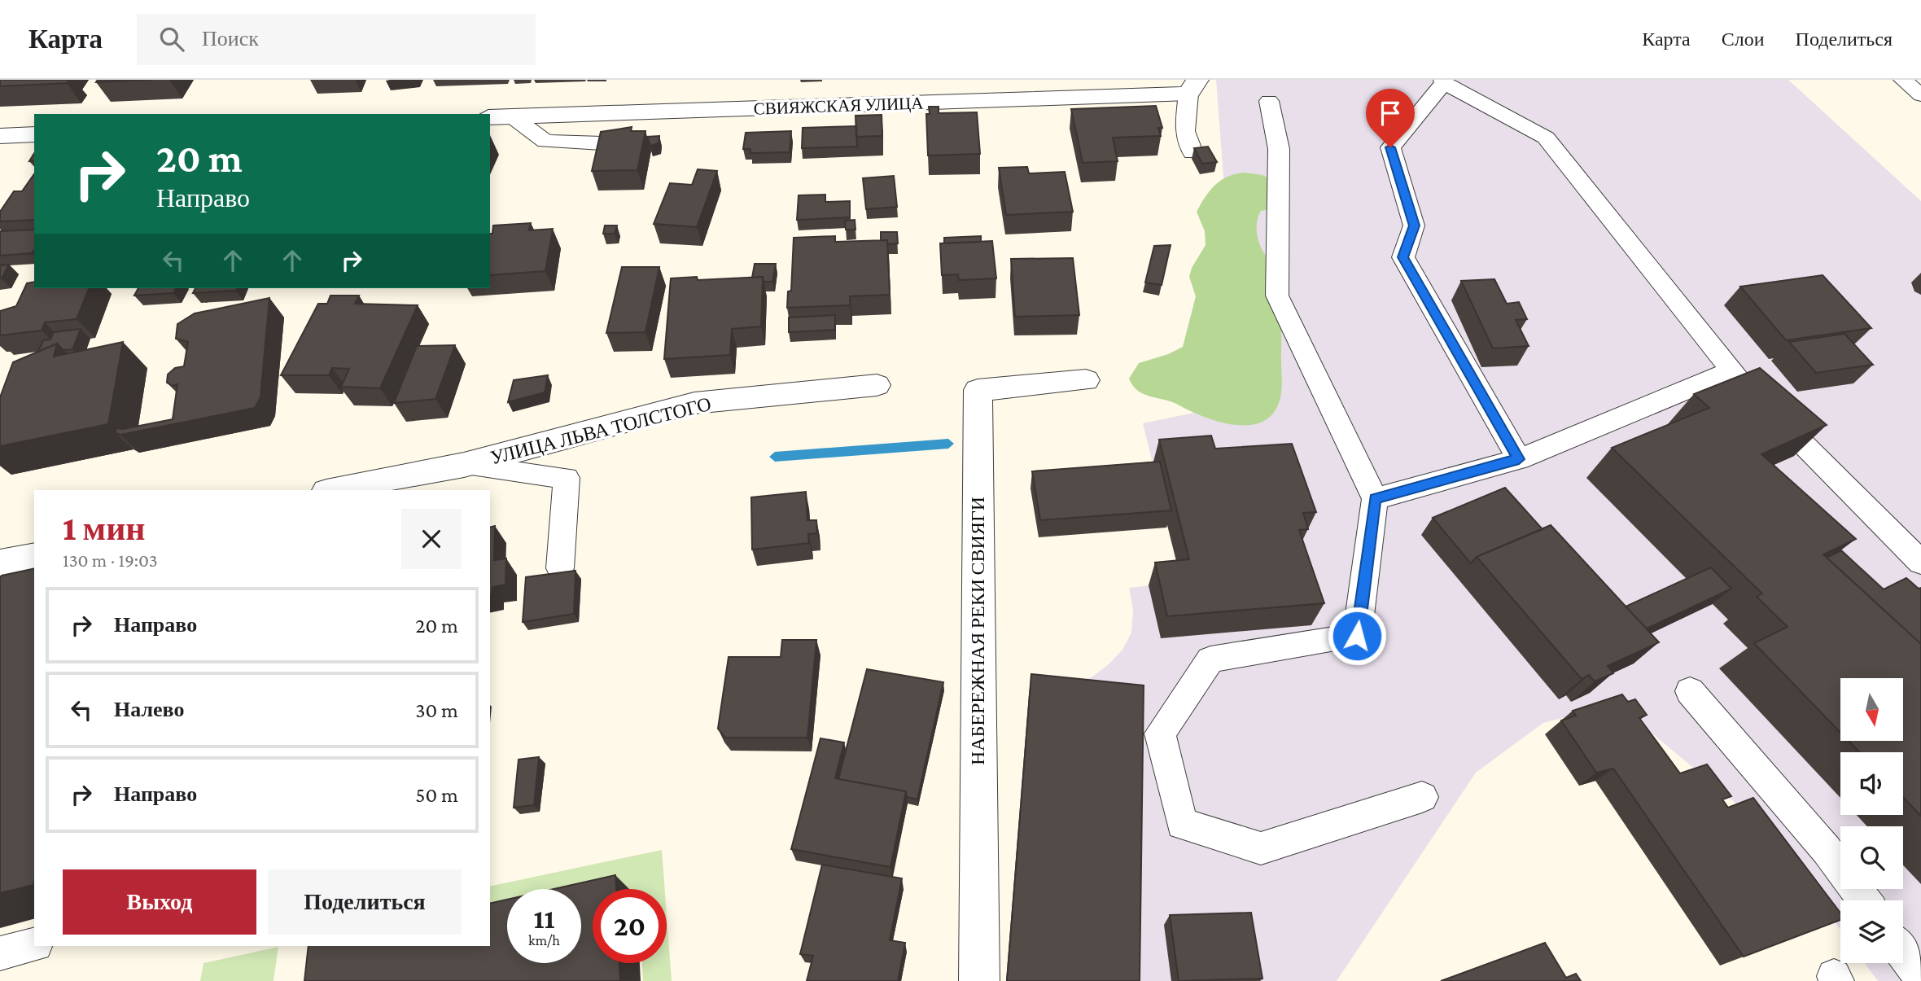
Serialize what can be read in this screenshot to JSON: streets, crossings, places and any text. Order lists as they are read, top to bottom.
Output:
{
  "streets": {
    "street": ["СВИЯЖСКАЯ УЛИЦА", "УЛИЦА ЛЬВА ТОЛСТОГО", "НАБЕРЕЖНАЯ РЕКИ СВИЯГИ"]
  },
  "north": "bottom",
  "page": {
    "header": "Карта",
    "search": "Поиск",
    "nav": ["Карта", "Слои", "Поделиться"],
    "turn": ["20 m", "Направо"],
    "heading": ["1 мин", "130 m · 19:03"],
    "list": [
      {
        "name": "Направо",
        "value": "20 m"
      },
      {
        "name": "Налево",
        "value": "30 m"
      },
      {
        "name": "Направо",
        "value": "50 m"
      }
    ],
    "buttons": ["Выход", "Поделиться"],
    "speed": "11 km/h",
    "limit": "20"
  }
}
